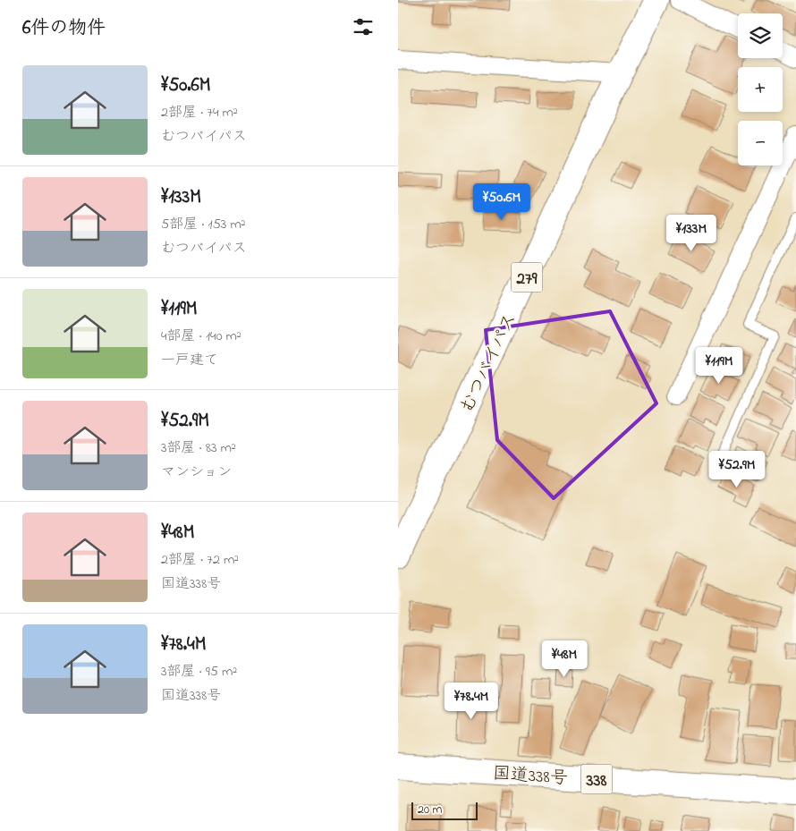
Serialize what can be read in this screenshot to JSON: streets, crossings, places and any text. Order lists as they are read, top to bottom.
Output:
{
  "streets": {
    "highway": [
      "279",
      "むつバイパス",
      "国道338号",
      "338"
    ]
  },
  "scale_bar": "20 m",
  "page": {
    "heading": "6件の物件",
    "map_buttons": ["+", "−"],
    "list": [
      {
        "name": "¥50.6M",
        "note": "2部屋 · 74 m² · むつバイパス"
      },
      {
        "name": "¥133M",
        "note": "5部屋 · 153 m² · むつバイパス"
      },
      {
        "name": "¥119M",
        "note": "4部屋 · 140 m² · 一戸建て"
      },
      {
        "name": "¥52.9M",
        "note": "3部屋 · 83 m² · マンション"
      },
      {
        "name": "¥48M",
        "note": "2部屋 · 72 m² · 国道338号"
      },
      {
        "name": "¥78.4M",
        "note": "3部屋 · 95 m² · 国道338号"
      }
    ],
    "price": [
      "¥50.6M",
      "¥133M",
      "¥119M",
      "¥52.9M",
      "¥48M",
      "¥78.4M"
    ],
    "scale": "20 m"
  }
}
